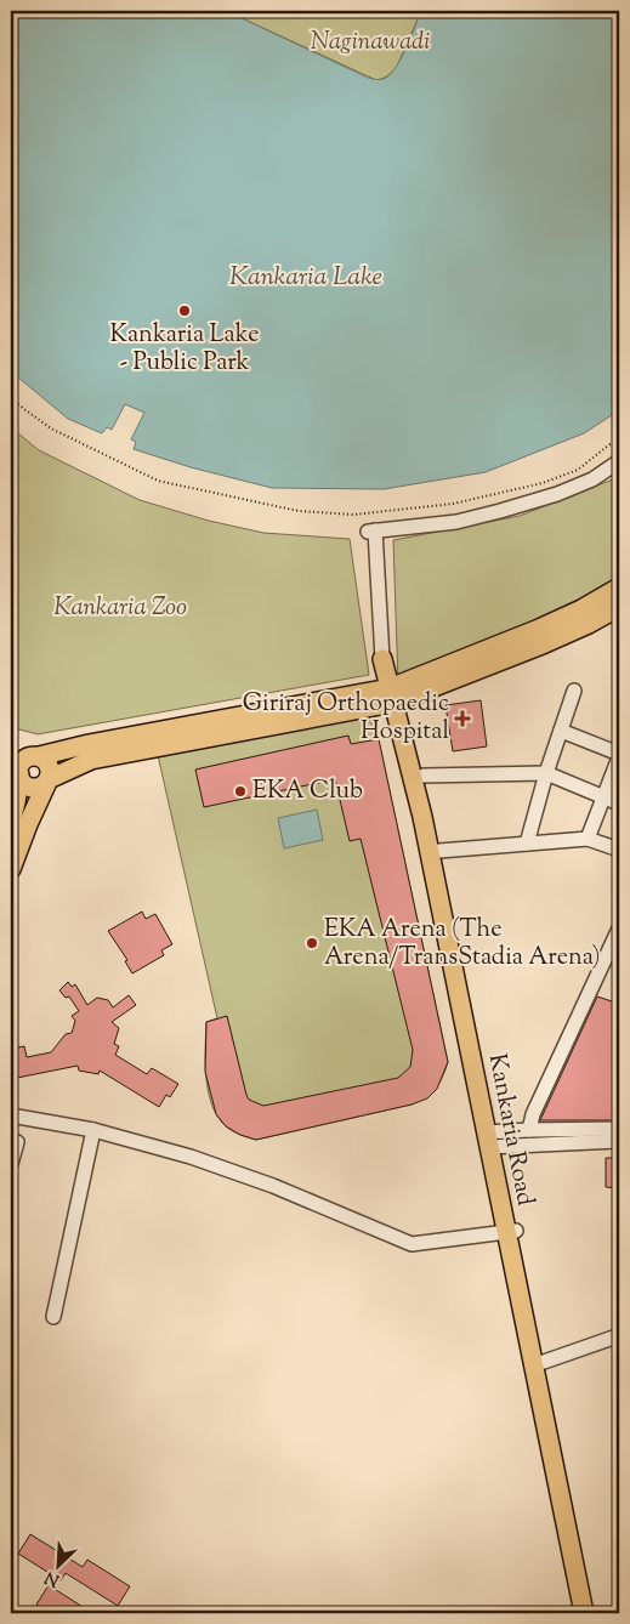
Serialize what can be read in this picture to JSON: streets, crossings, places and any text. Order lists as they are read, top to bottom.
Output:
{
  "streets": {
    "main road": ["Kankaria Road"]
  },
  "water": ["Kankaria Lake"],
  "parks": ["Naginawadi", "Kankaria Zoo"],
  "places": {
    "other": ["Kankaria Lake - Public Park", "EKA Club", "EKA Arena (The Arena/TransStadia Arena)"],
    "health": ["Giriraj Orthopaedic Hospital"]
  },
  "north": "bottom left"
}
